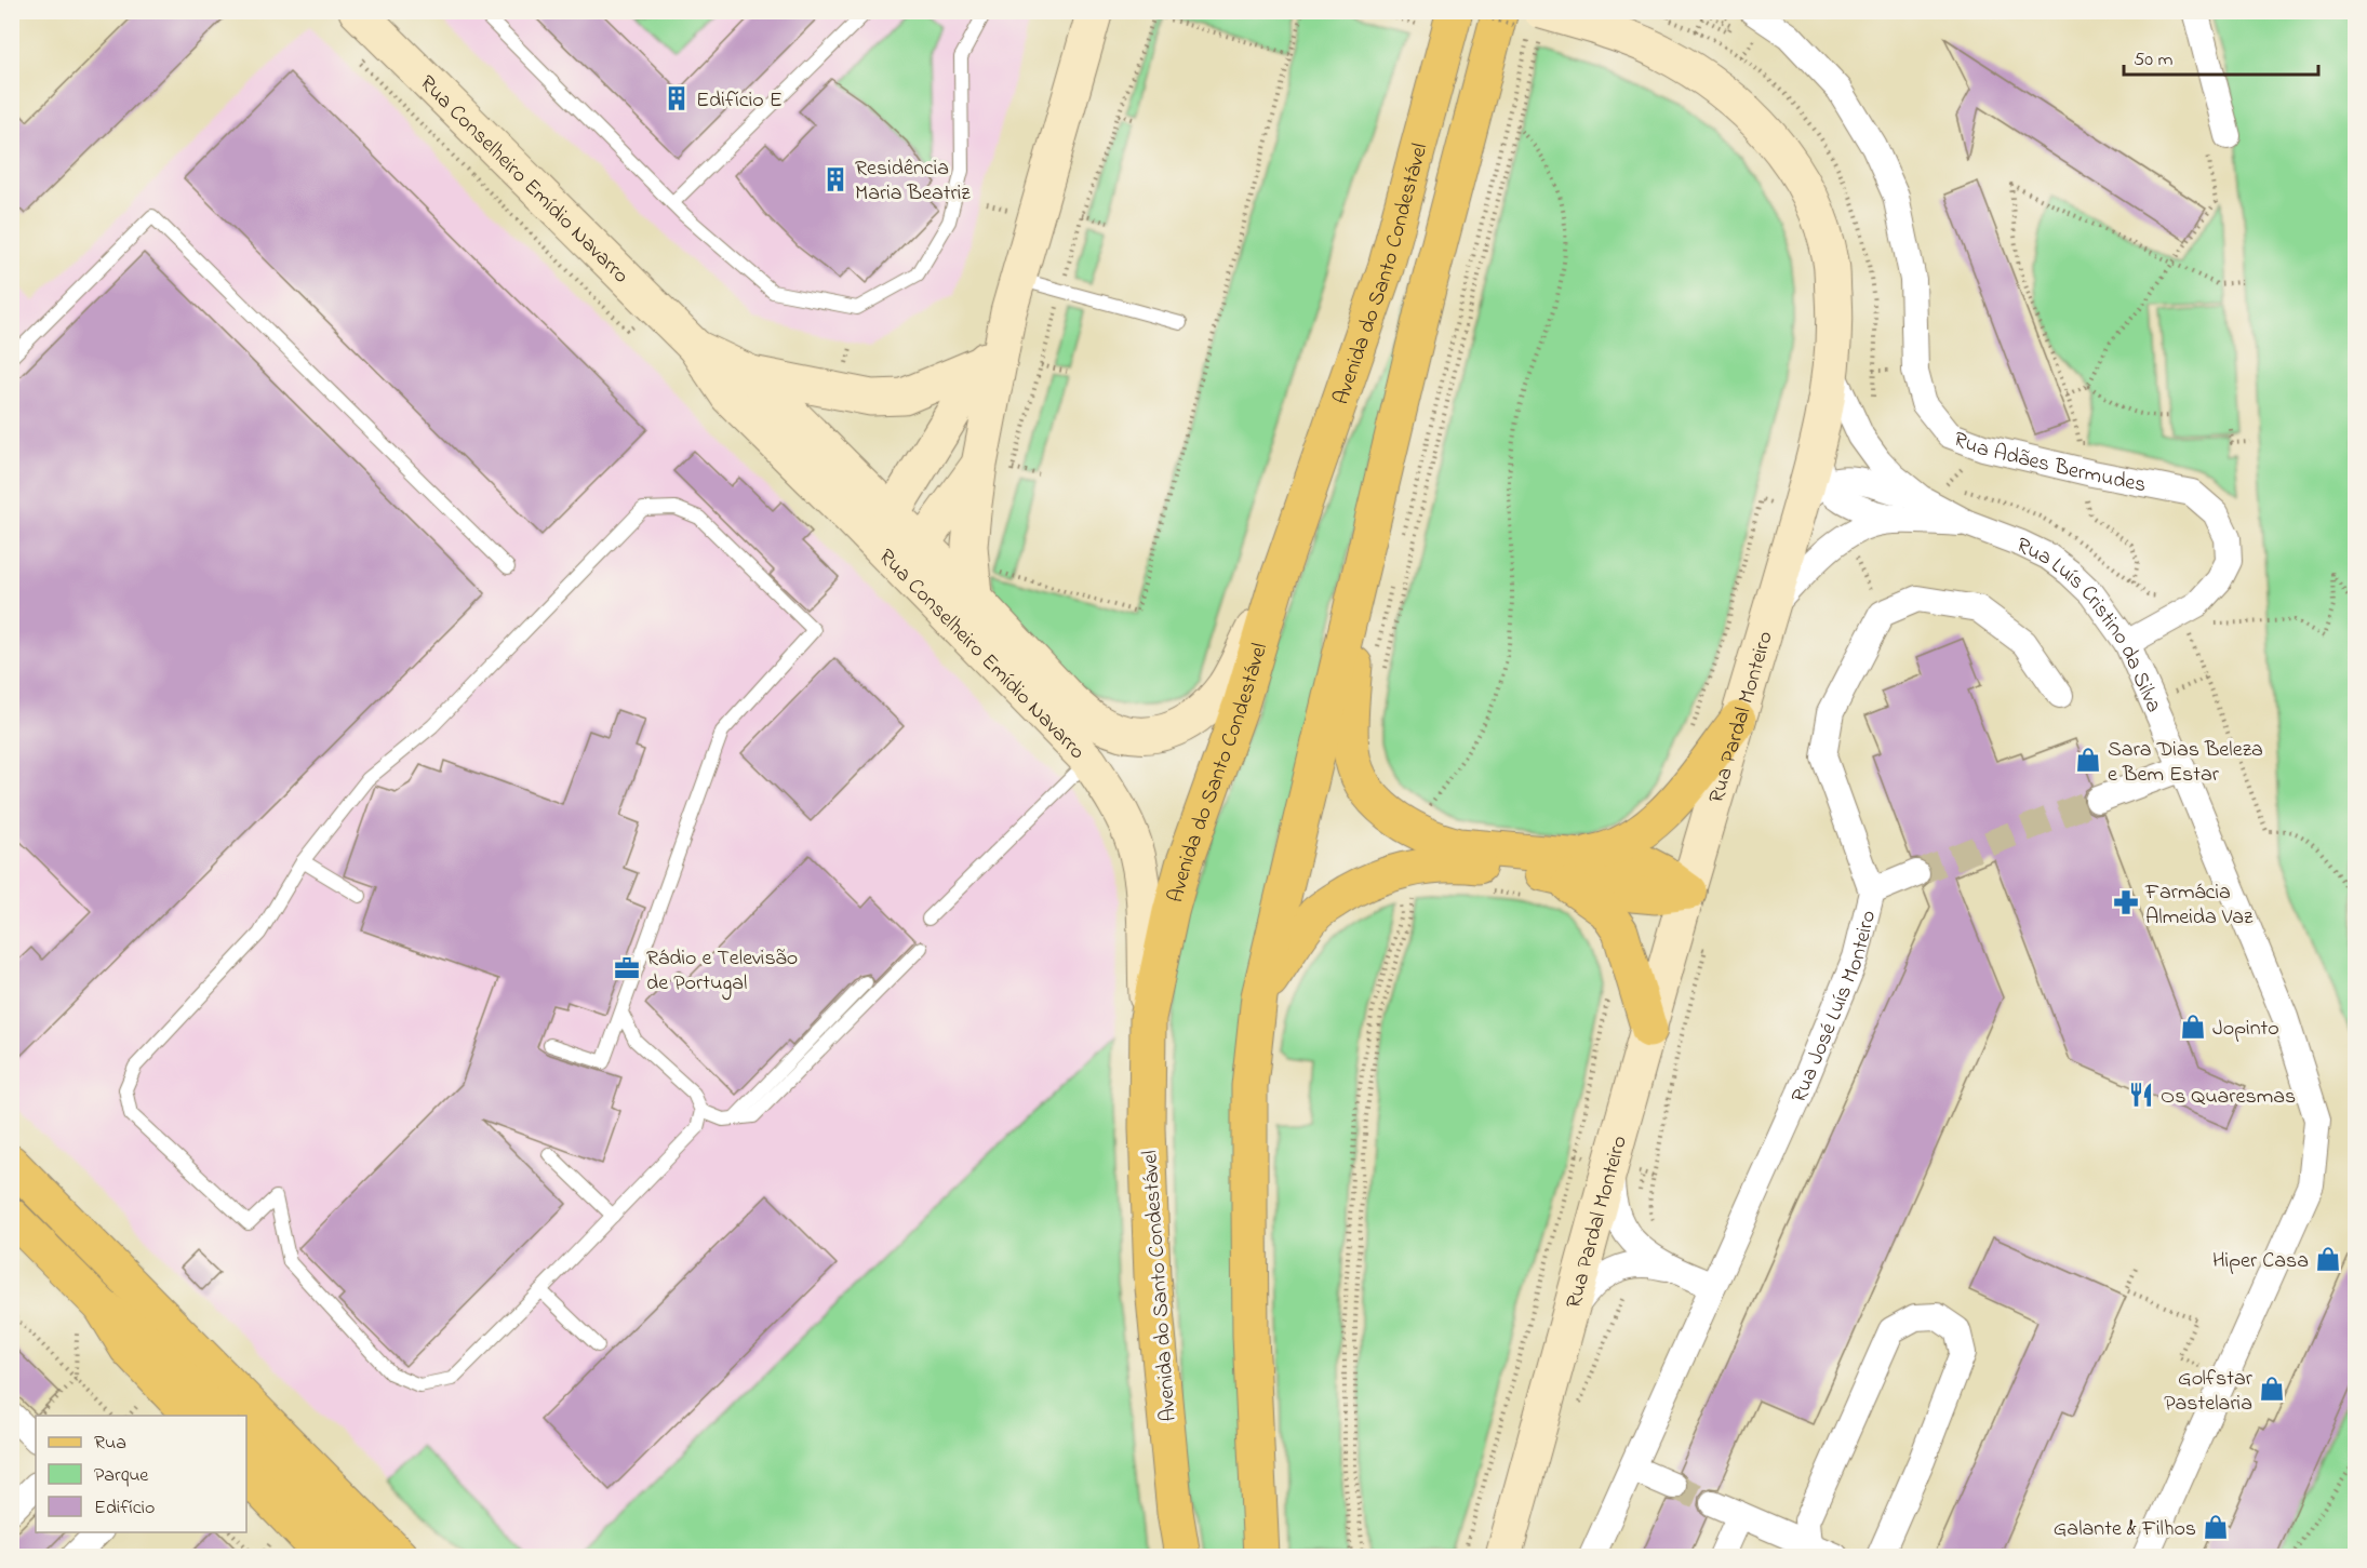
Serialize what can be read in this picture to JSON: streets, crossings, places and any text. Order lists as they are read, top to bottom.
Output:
{
  "streets": {
    "main road": ["Avenida do Santo Condestável"],
    "street": [
      "Rua Conselheiro Emídio Navarro",
      "Rua Adães Bermudes",
      "Rua Luís Cristino da Silva",
      "Rua Pardal Monteiro",
      "Rua José Luís Monteiro"
    ]
  },
  "crossings": [
    ["Rua Conselheiro Emídio Navarro", "Avenida do Santo Condestável"],
    ["Rua Adães Bermudes", "Rua Luís Cristino da Silva"]
  ],
  "places": {
    "building": ["Edifício E", "Residência Maria Beatriz"],
    "shop": [
      "Sara Dias Beleza e Bem Estar",
      "Jopinto",
      "Hiper Casa",
      "Golfstar Pastelaria",
      "Galante & Filhos"
    ],
    "pharmacy": ["Farmácia Almeida Vaz"],
    "office": ["Rádio e Televisão de Portugal"],
    "restaurant": ["Os Quaresmas"]
  },
  "legend": ["Rua", "Parque", "Edifício"],
  "scale_bar": "50 m"
}
